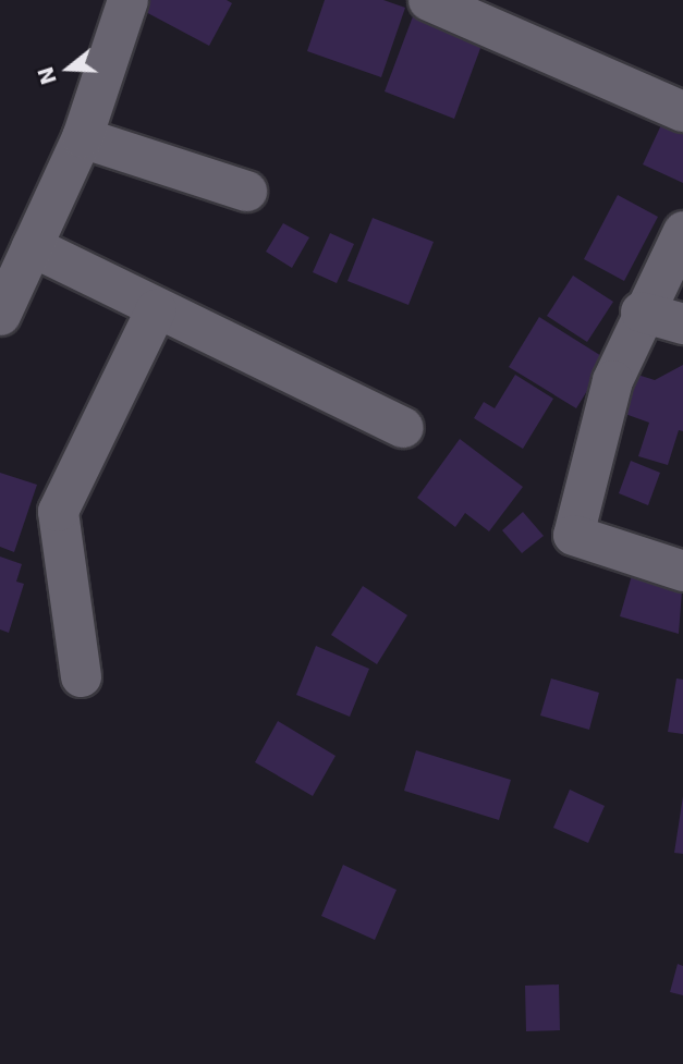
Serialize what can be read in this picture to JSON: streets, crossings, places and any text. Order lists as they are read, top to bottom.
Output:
{
  "north": "left"
}
